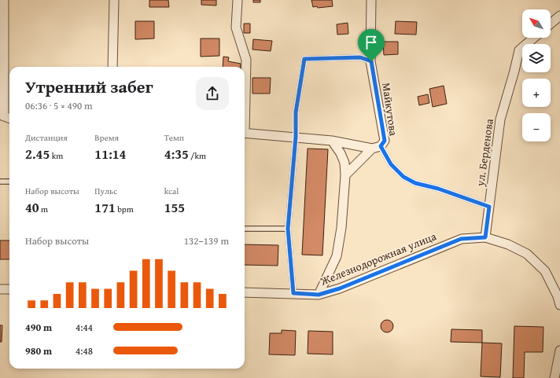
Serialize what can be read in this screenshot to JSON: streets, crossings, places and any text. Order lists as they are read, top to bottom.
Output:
{
  "streets": {
    "street": ["Майкутова", "ул. Берденова", "Железнодорожная улица"]
  },
  "crossings": [
    ["ул. Берденова", "Железнодорожная улица"]
  ],
  "north": "top left",
  "page": {
    "map_buttons": ["+", "−"],
    "heading": ["Утренний забег", "06:36 · 5 × 490 m"],
    "stats": [
      ["Дистанция", "2.45 km"],
      ["Время", "11:14"],
      ["Темп", "4:35 /km"],
      ["Набор высоты", "40 m"],
      ["Пульс", "171 bpm"],
      ["kcal", "155"]
    ],
    "chart": ["Набор высоты", "132–139 m"],
    "list": [
      {
        "name": "490 m",
        "note": "4:44"
      },
      {
        "name": "980 m",
        "note": "4:48"
      }
    ]
  }
}
